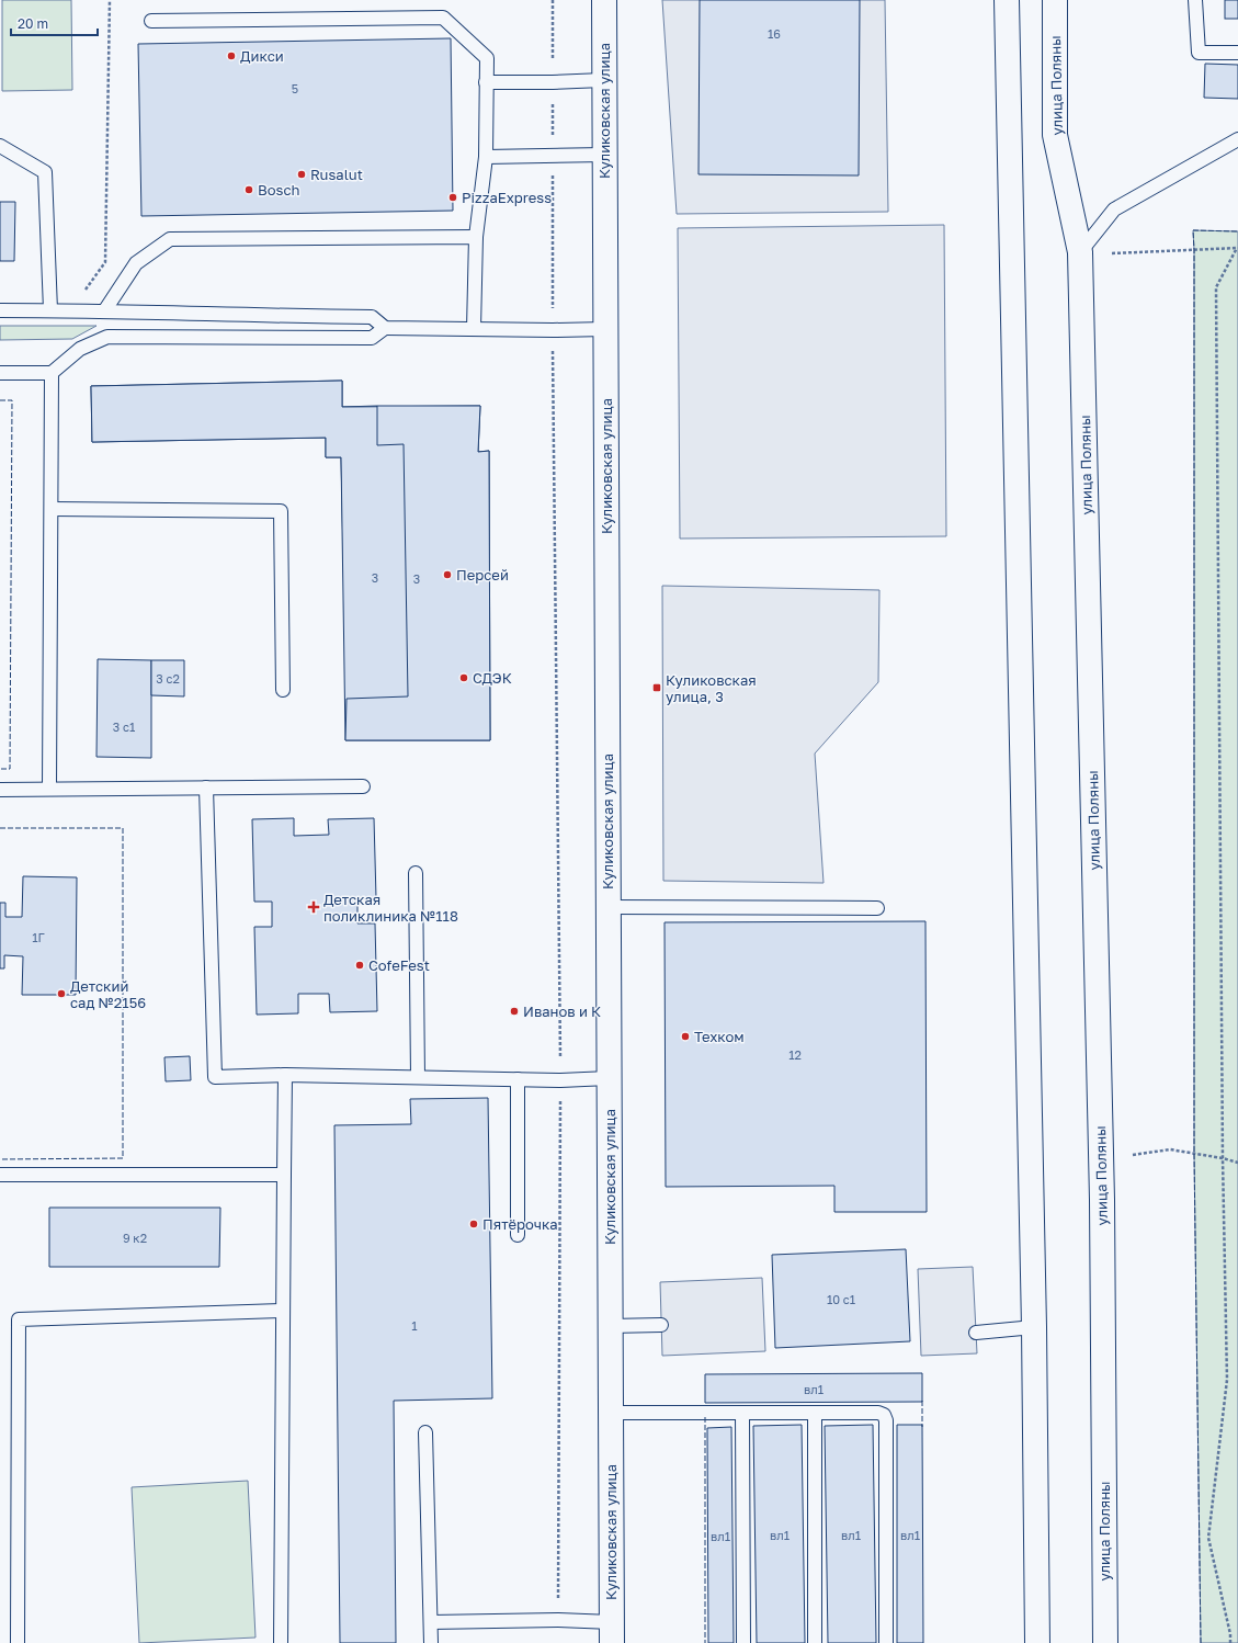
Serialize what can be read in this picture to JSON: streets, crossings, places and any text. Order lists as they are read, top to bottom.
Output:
{
  "streets": {
    "main road": ["улица Поляны", "Куликовская улица"]
  },
  "places": {
    "other": [
      "Дикси",
      "Rusalut",
      "Bosch",
      "PizzaExpress",
      "Персей",
      "СДЭК",
      "CofeFest",
      "Детский сад №2156",
      "Иванов и К",
      "Техком",
      "Пятёрочка"
    ],
    "transit": ["Куликовская улица, 3"],
    "health": ["Детская поликлиника №118"]
  },
  "house_numbers": [
    "16",
    "5",
    "3",
    "3",
    "3 с2",
    "3 с1",
    "1Г",
    "12",
    "9 к2",
    "10 с1",
    "1",
    "вл1",
    "вл1",
    "вл1",
    "вл1",
    "вл1"
  ],
  "scale_bar": "20 m"
}
